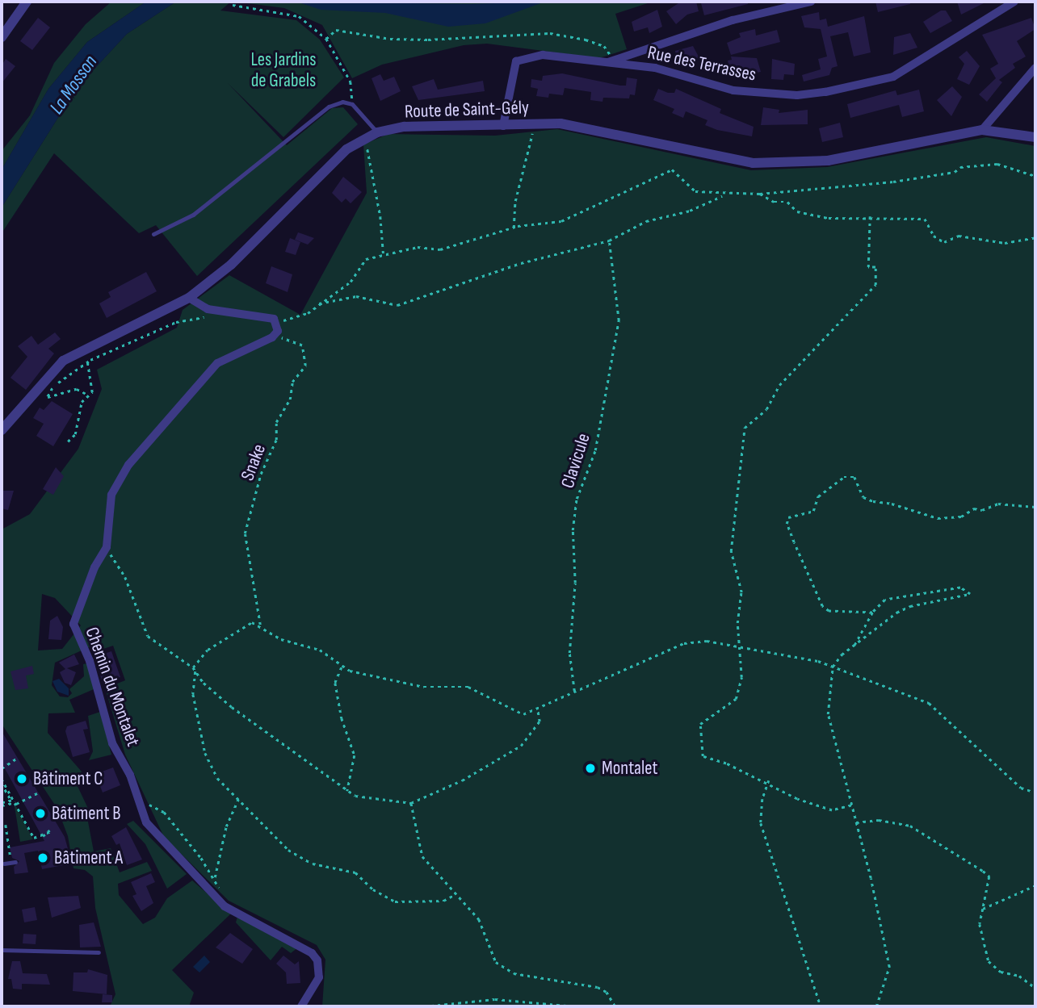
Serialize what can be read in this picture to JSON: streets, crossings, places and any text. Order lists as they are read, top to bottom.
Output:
{
  "streets": {
    "street": ["Rue des Terrasses", "Route de Saint-Gély", "Chemin du Montalet"],
    "path": ["Clavicule", "Snake"]
  },
  "crossings": [
    ["Rue des Terrasses", "Route de Saint-Gély"],
    ["Snake", "Chemin du Montalet"]
  ],
  "water": ["La Mosson"],
  "parks": ["Les Jardins de Grabels"],
  "places": [
    "Montalet",
    "Bâtiment C",
    "Bâtiment B",
    "Bâtiment A"
  ]
}
